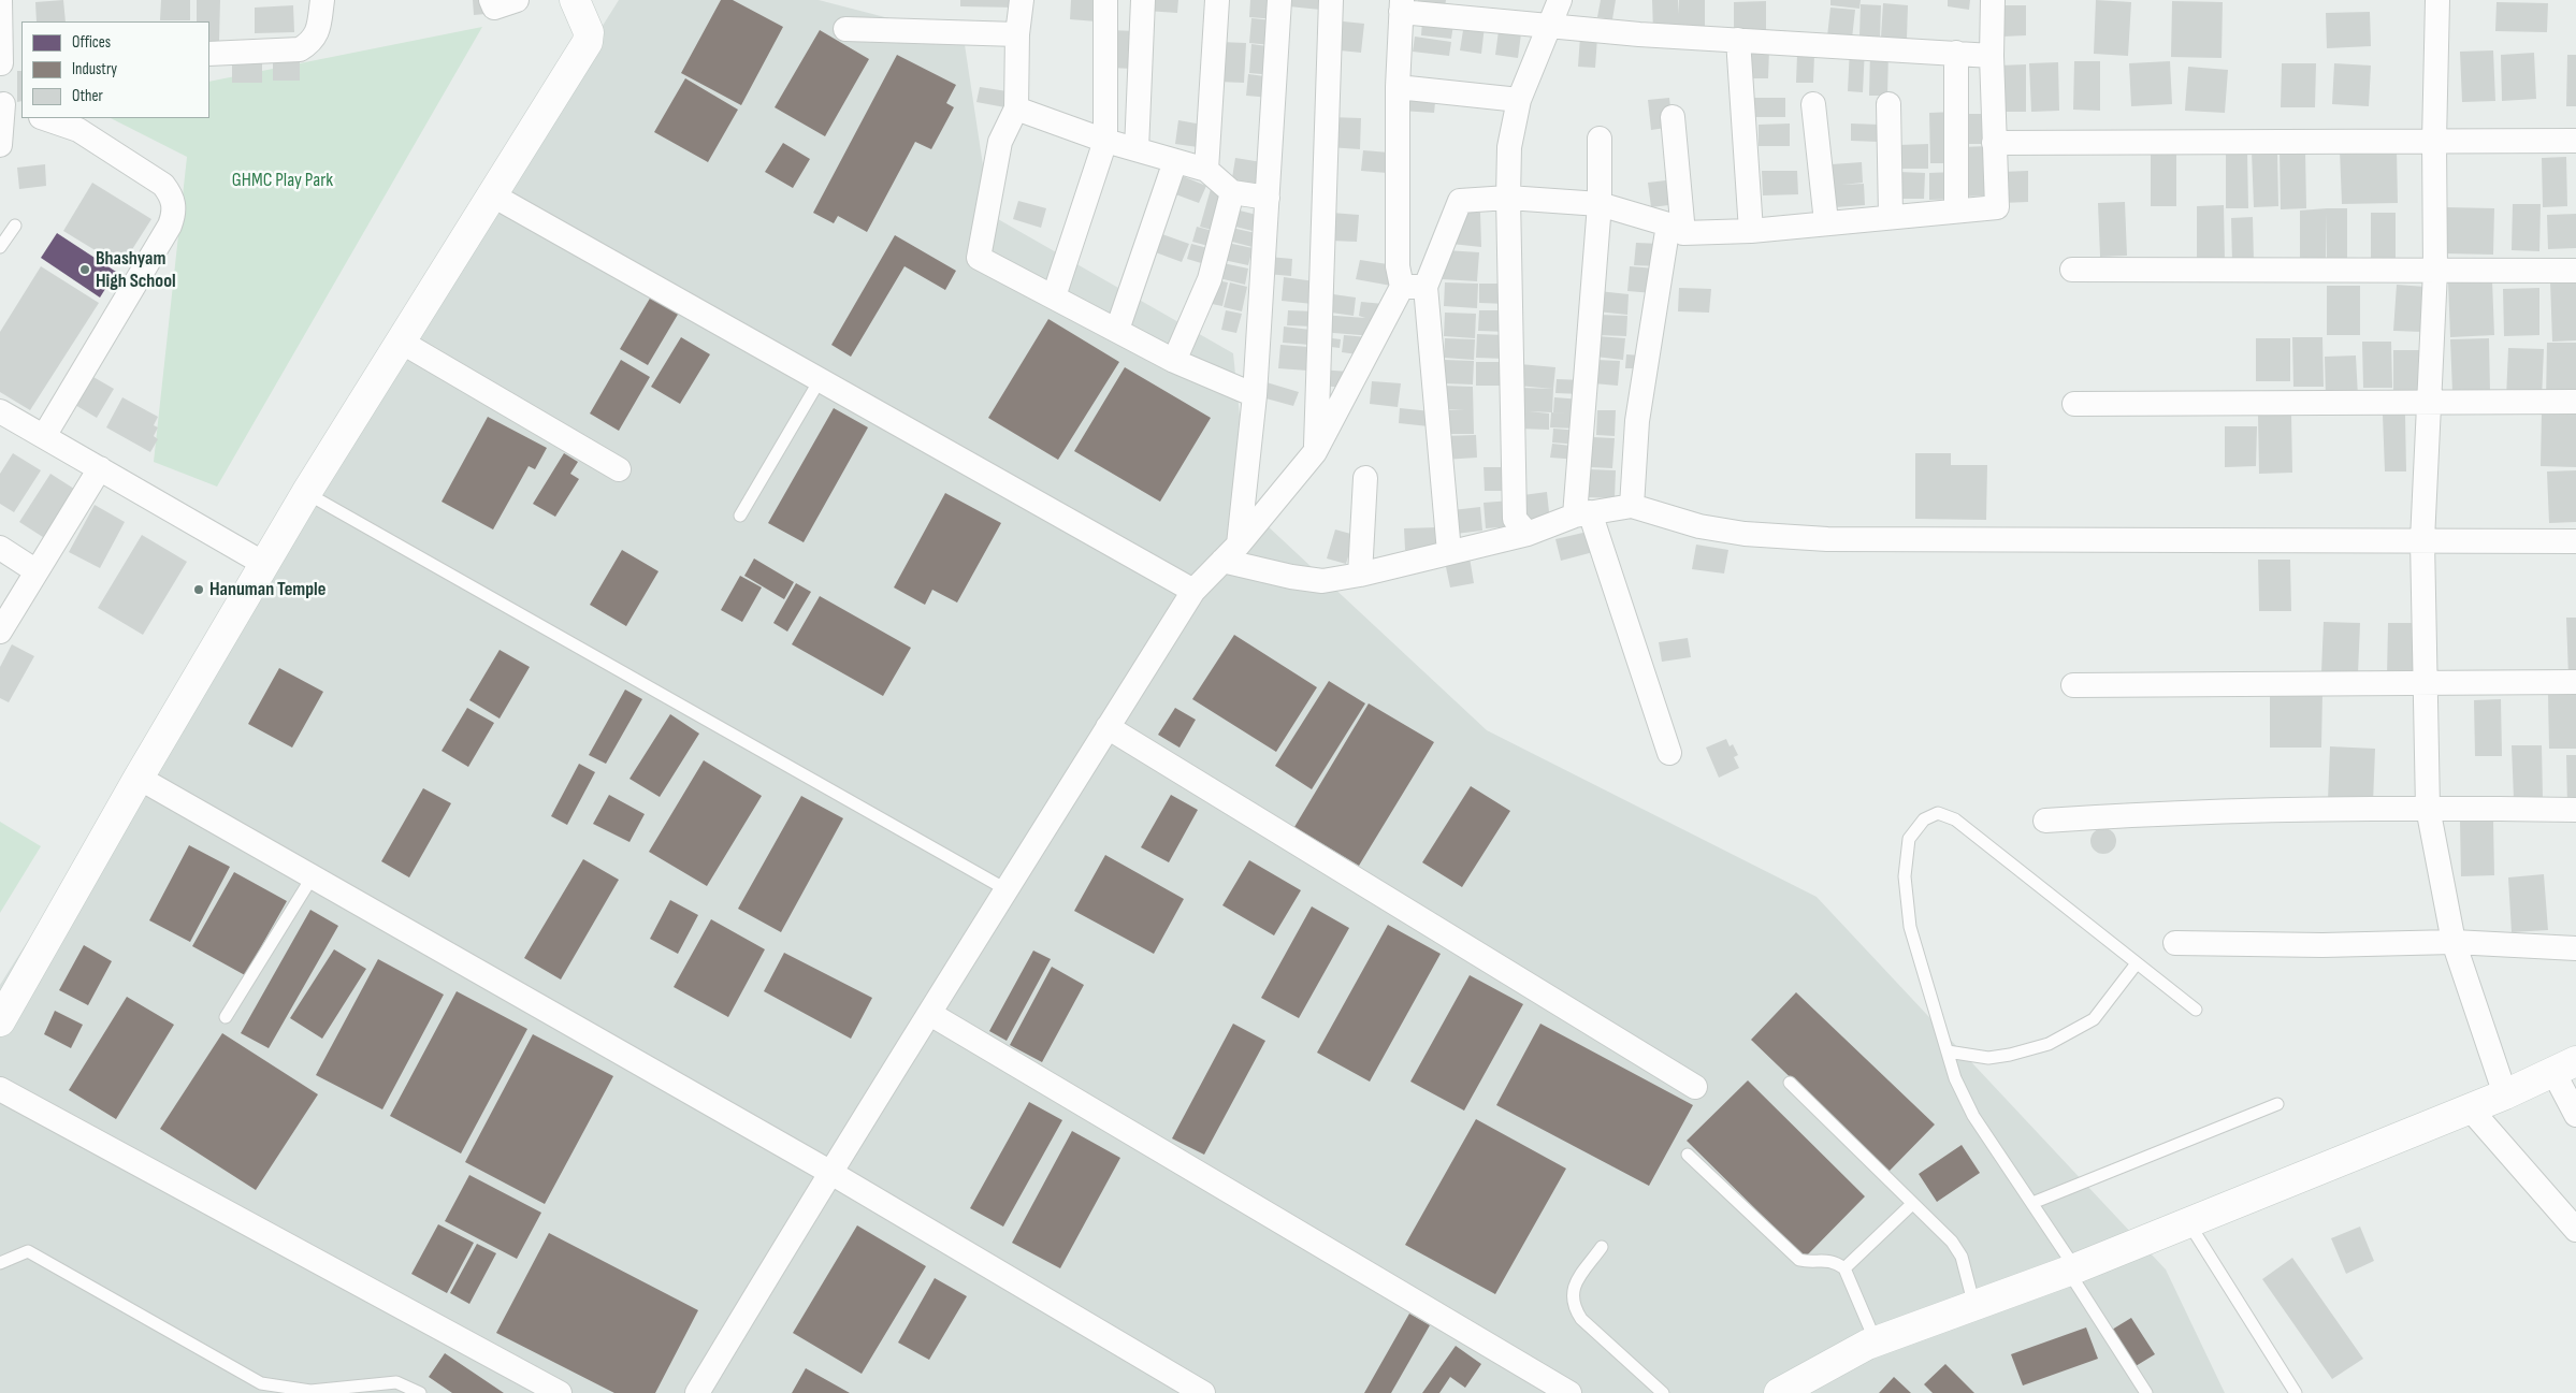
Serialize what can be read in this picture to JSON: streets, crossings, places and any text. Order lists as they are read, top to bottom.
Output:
{
  "parks": ["GHMC Play Park"],
  "places": ["Bhashyam High School", "Hanuman Temple"],
  "legend": ["Offices", "Industry", "Other"]
}
